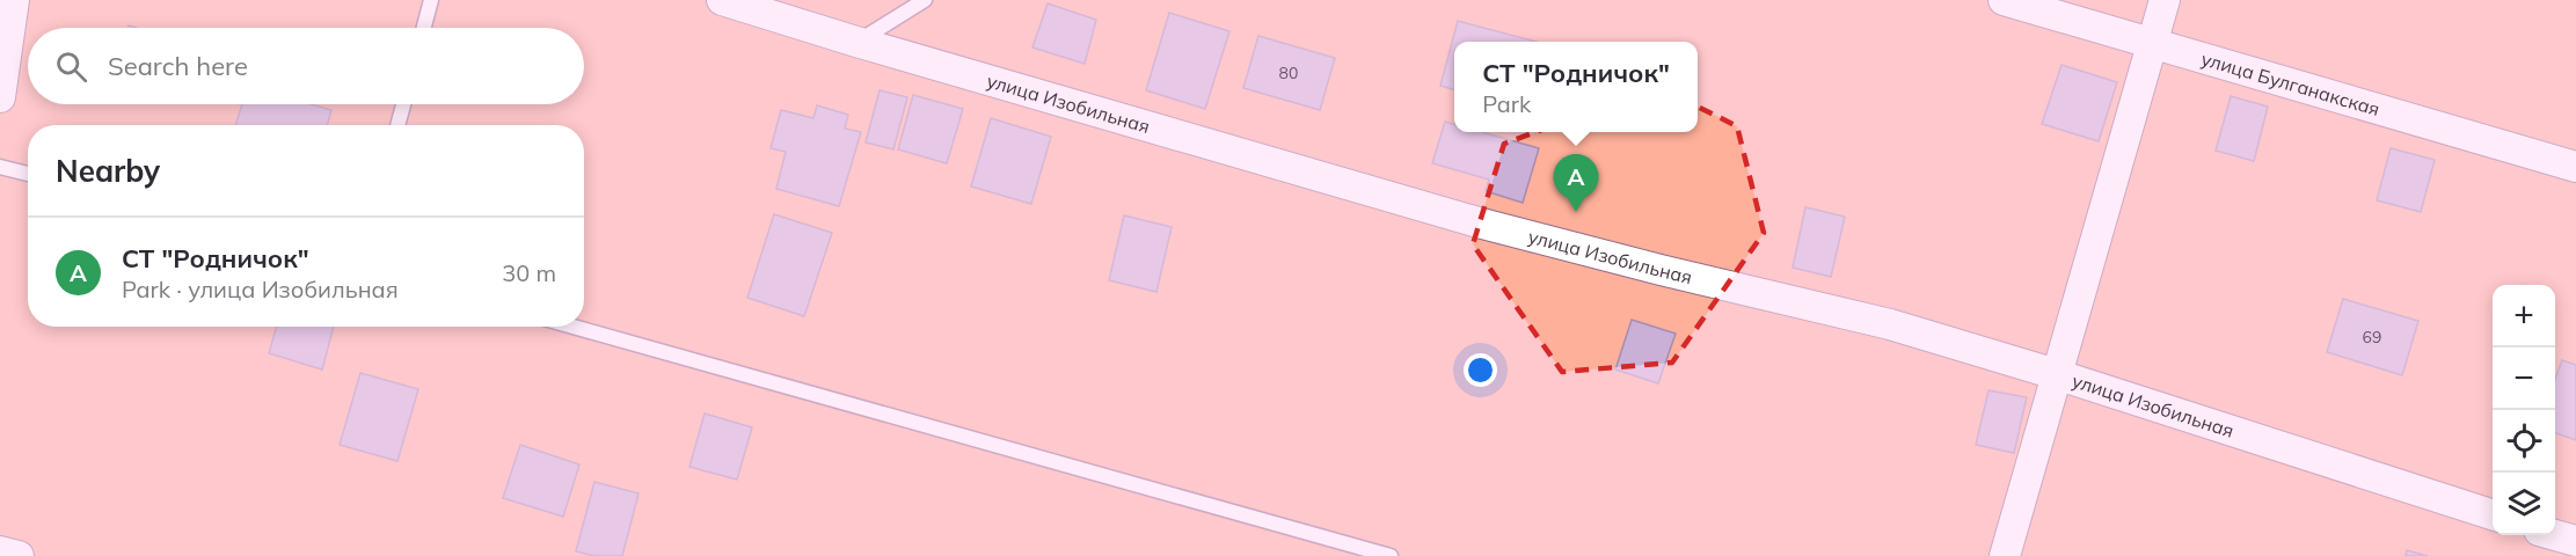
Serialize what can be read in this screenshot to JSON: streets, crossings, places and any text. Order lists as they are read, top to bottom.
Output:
{
  "streets": {
    "street": ["улица Булганакская", "улица Изобильная"]
  },
  "house_numbers": ["80", "69"],
  "page": {
    "search": "Search here",
    "popup": ["СТ \"Родничок\"", "Park"],
    "heading": "Nearby",
    "pins": "A",
    "list": [
      {
        "mark": "A",
        "name": "СТ \"Родничок\"",
        "note": "Park · улица Изобильная",
        "value": "30 m"
      }
    ],
    "map_buttons": ["+", "−"]
  }
}
